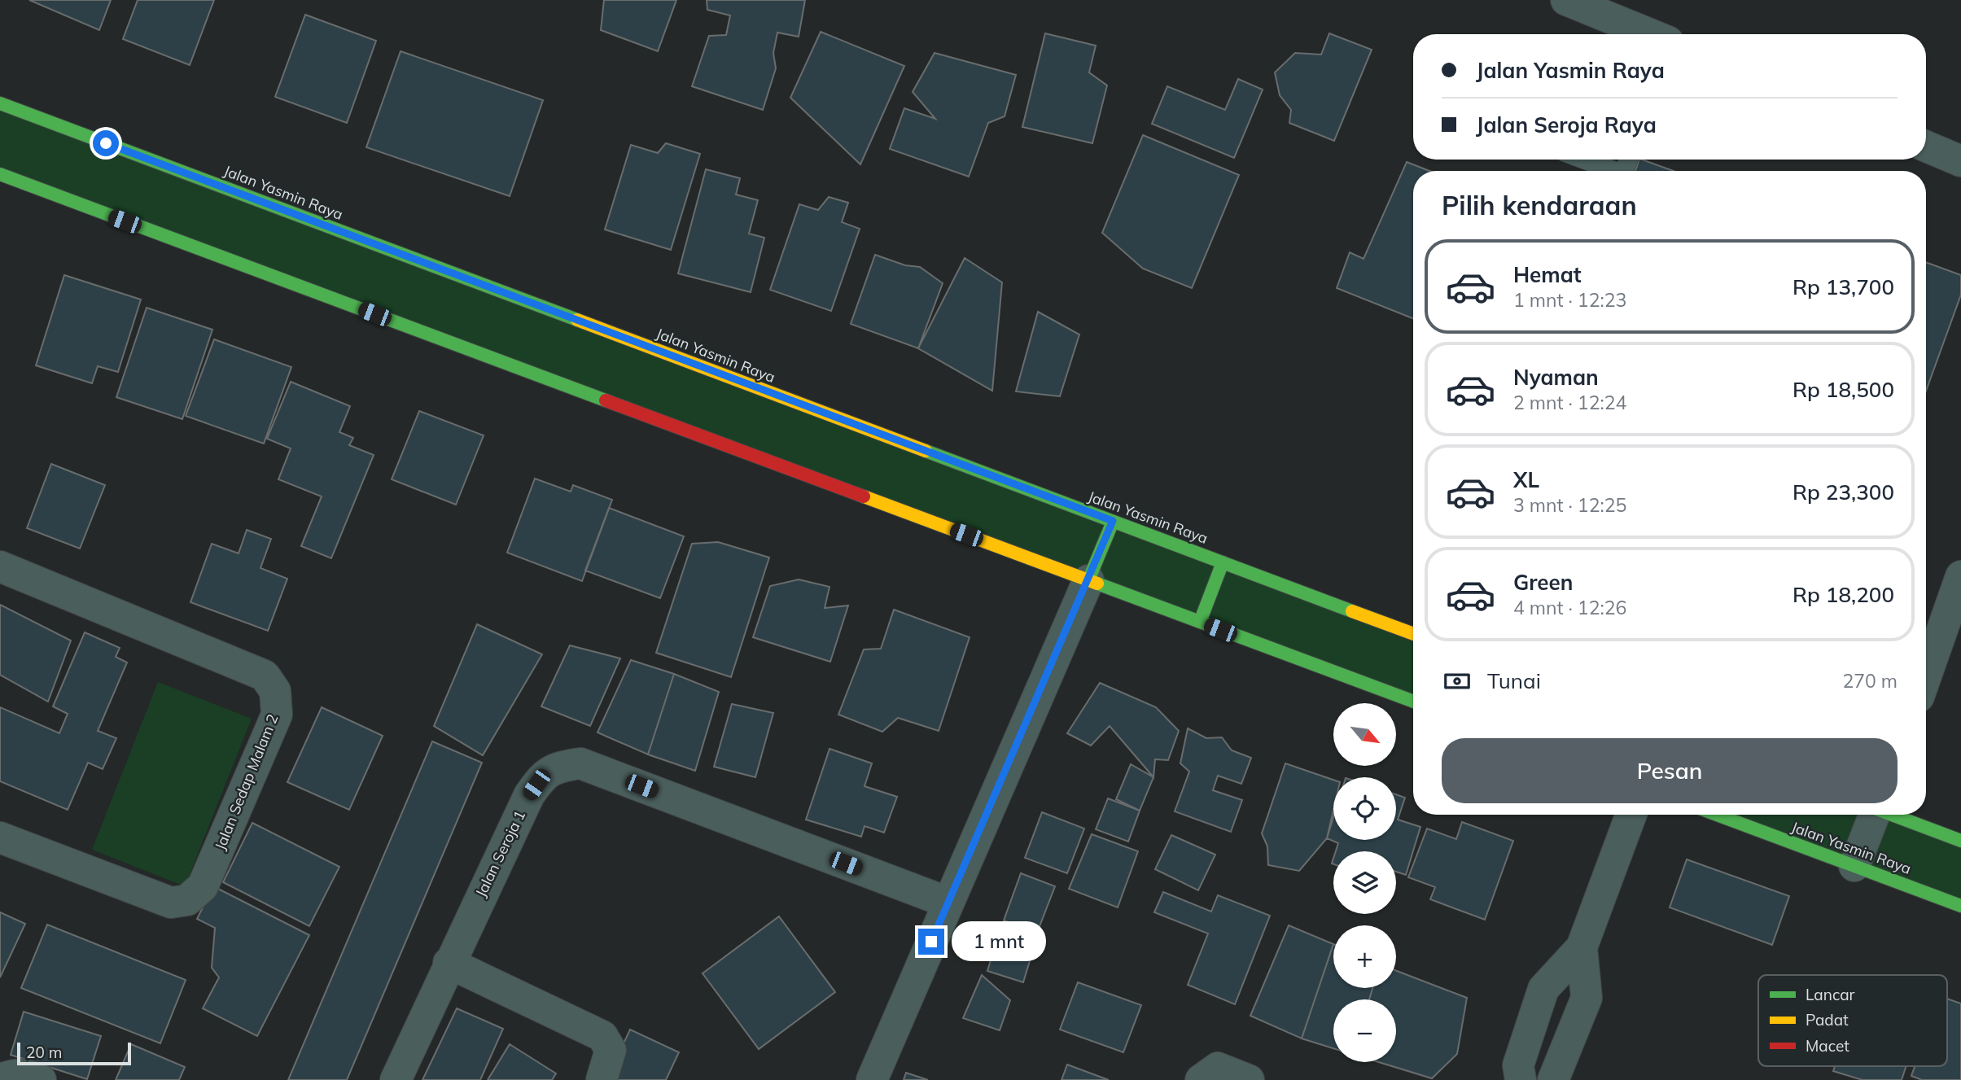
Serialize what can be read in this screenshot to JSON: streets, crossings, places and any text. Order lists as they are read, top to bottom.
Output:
{
  "streets": {
    "street": ["Jalan Yasmin Raya", "Jalan Sedap Malam 2", "Jalan Seroja 1"]
  },
  "legend": ["Lancar", "Padat", "Macet"],
  "scale_bar": "20 m",
  "north": "bottom right",
  "page": {
    "banner": ["Jalan Yasmin Raya", "Jalan Seroja Raya"],
    "heading": "Pilih kendaraan",
    "list": [
      {
        "name": "Hemat",
        "note": "1 mnt · 12:23",
        "value": "Rp 13,700"
      },
      {
        "name": "Nyaman",
        "note": "2 mnt · 12:24",
        "value": "Rp 18,500"
      },
      {
        "name": "XL",
        "note": "3 mnt · 12:25",
        "value": "Rp 23,300"
      },
      {
        "name": "Green",
        "note": "4 mnt · 12:26",
        "value": "Rp 18,200"
      }
    ],
    "pay": ["Tunai", "270 m"],
    "map_buttons": ["+", "−"],
    "buttons": "Pesan",
    "bubble": "1 mnt",
    "scale": "20 m"
  }
}
